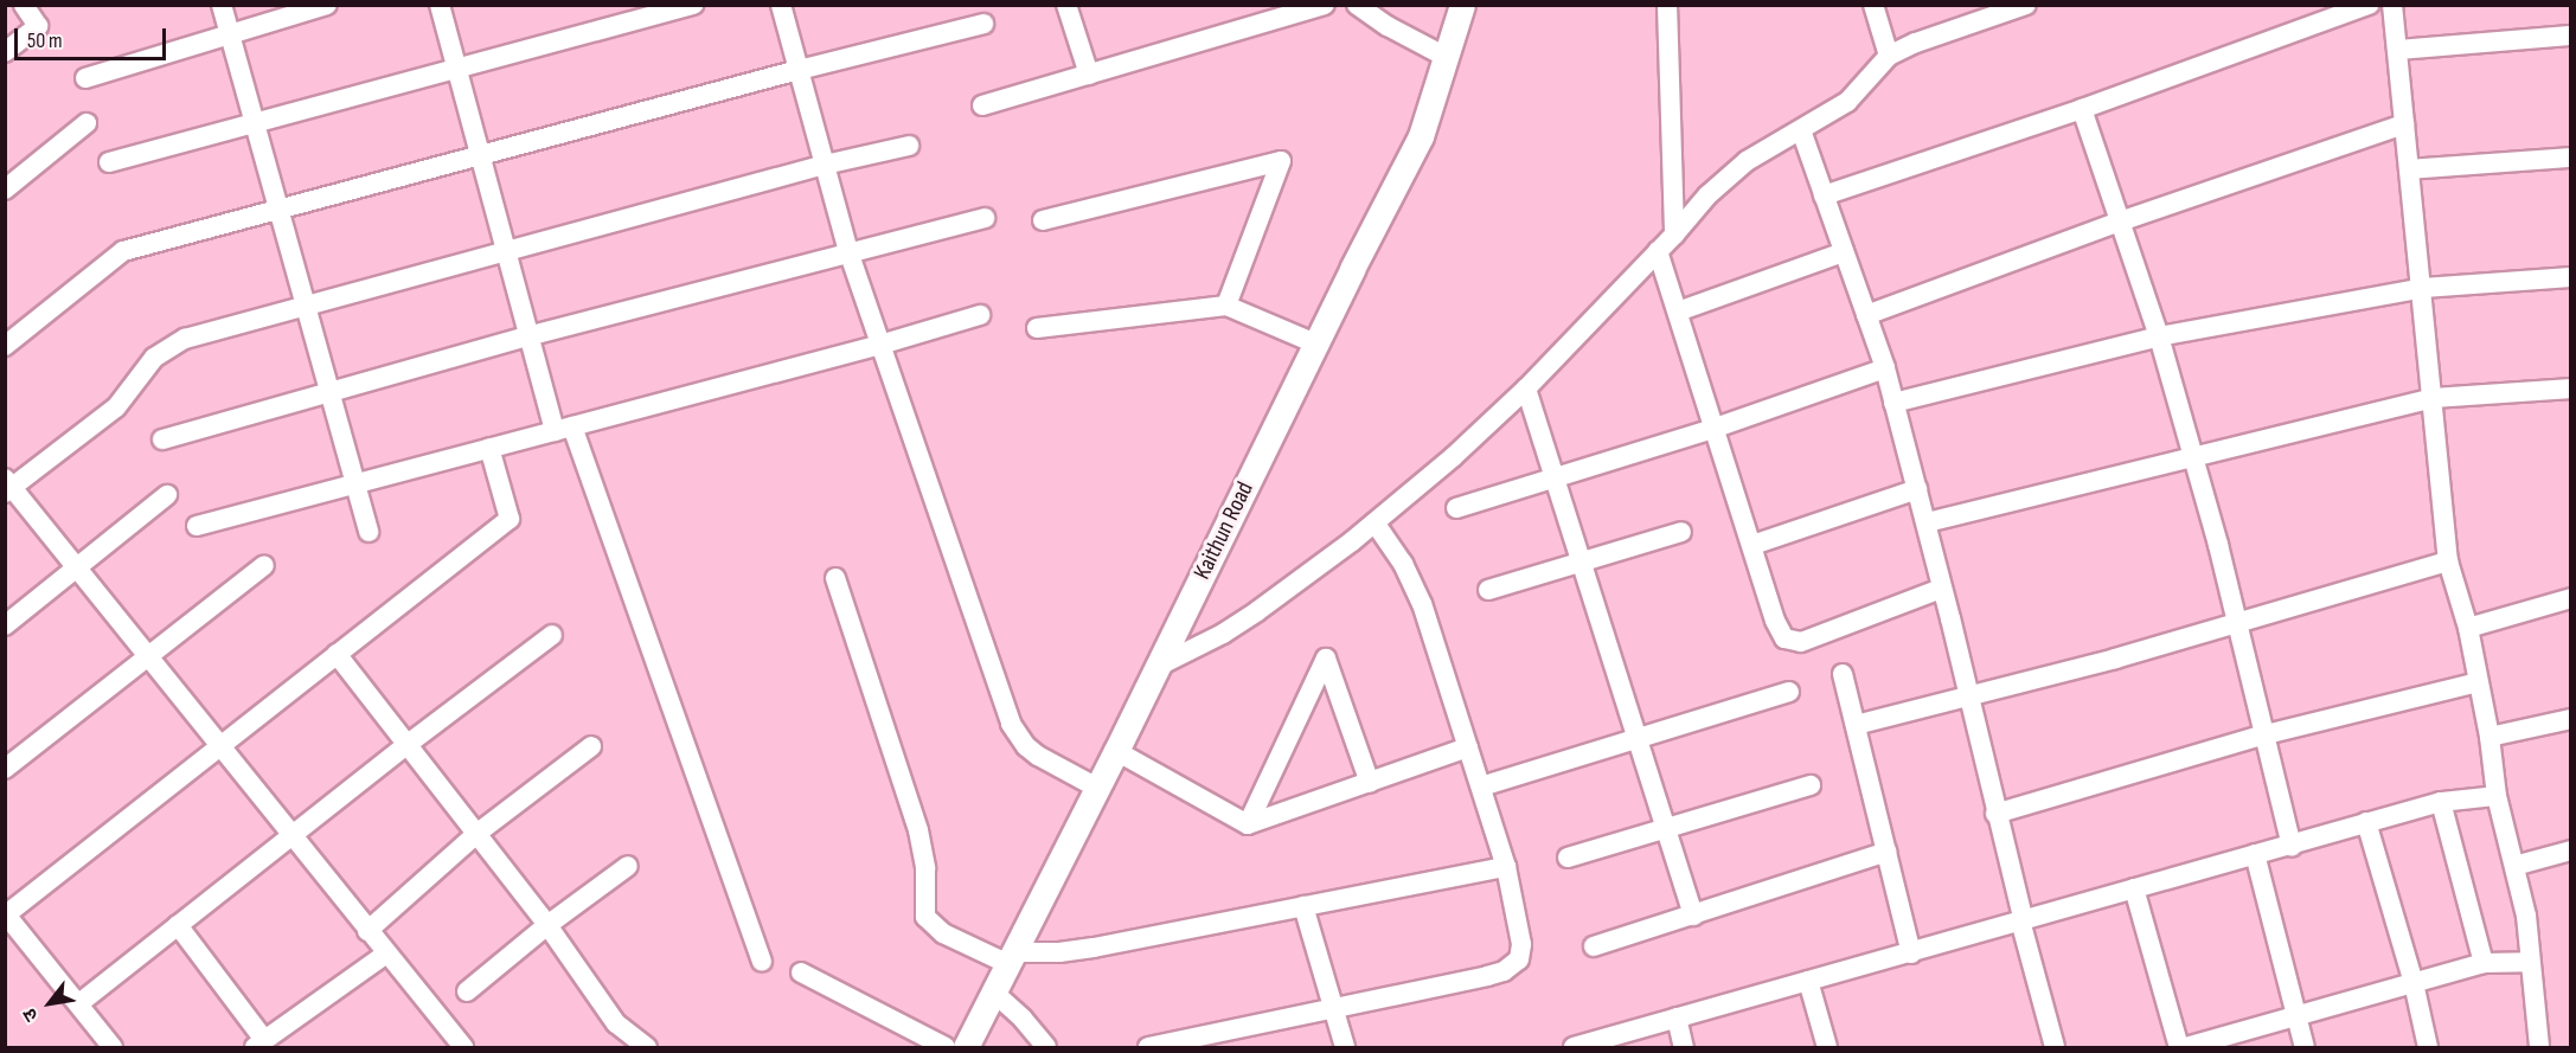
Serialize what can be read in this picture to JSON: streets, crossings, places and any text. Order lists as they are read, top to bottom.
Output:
{
  "streets": {
    "street": ["Kaithun Road"]
  },
  "scale_bar": "50 m",
  "north": "bottom left"
}
